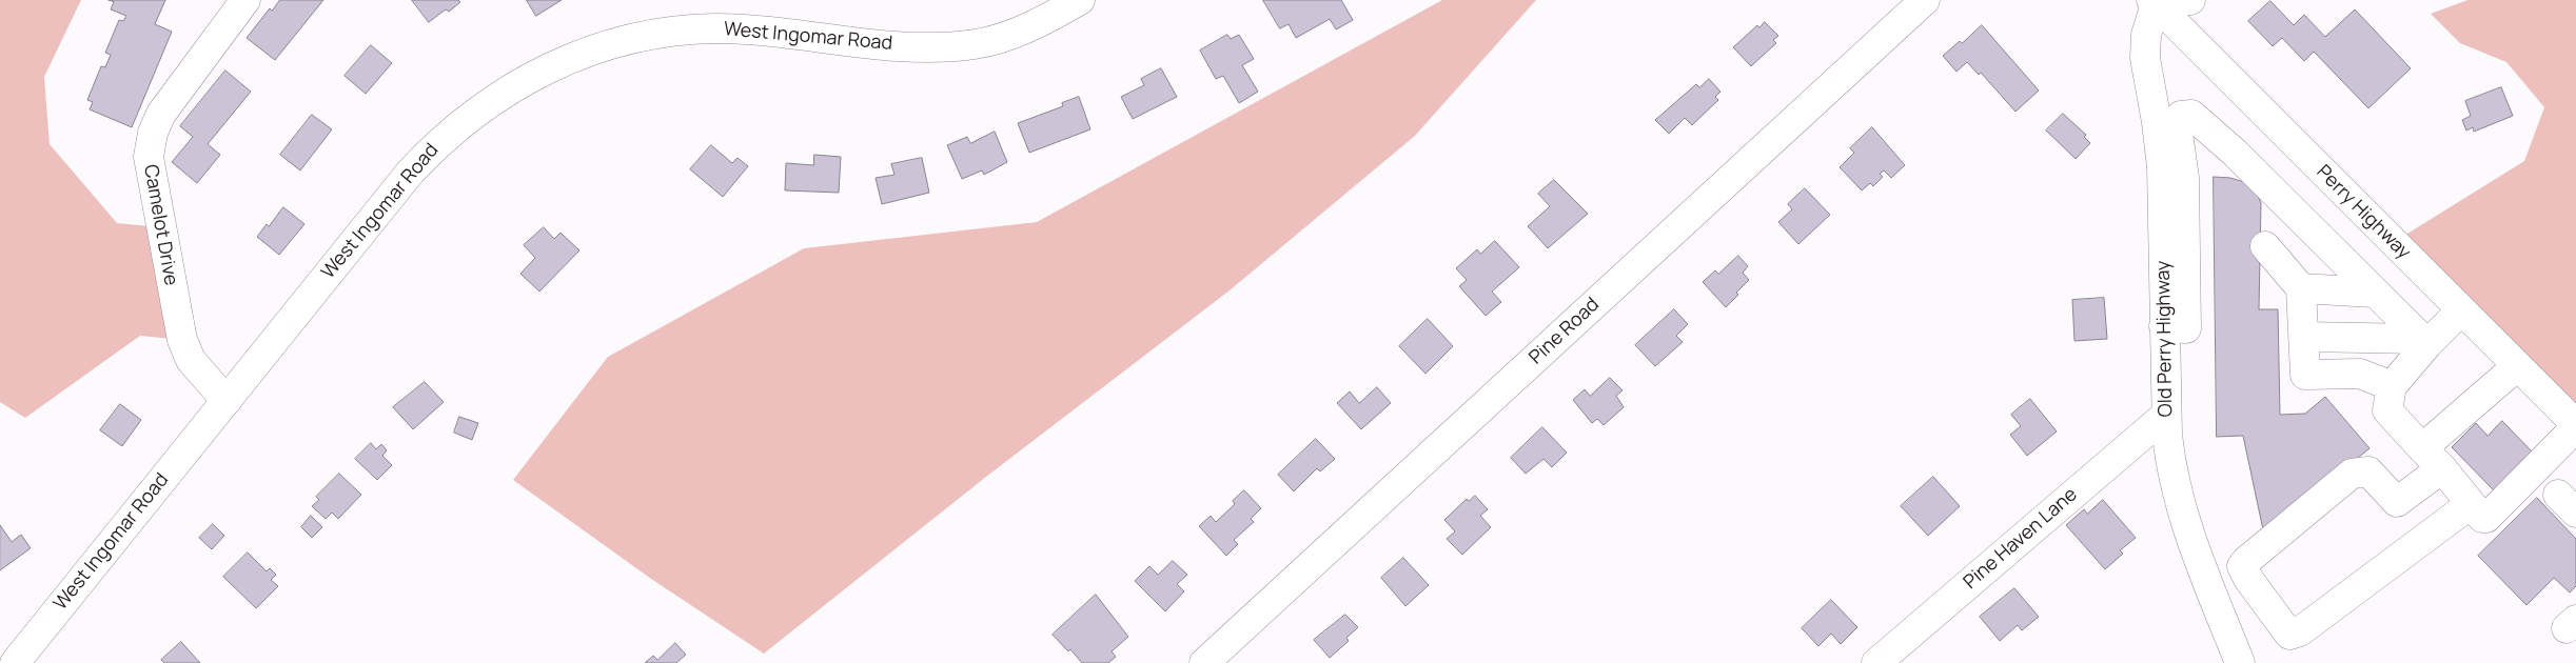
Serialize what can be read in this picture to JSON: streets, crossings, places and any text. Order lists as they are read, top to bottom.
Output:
{
  "streets": {
    "street": [
      "West Ingomar Road",
      "Perry Highway",
      "Camelot Drive",
      "Pine Road",
      "Old Perry Highway",
      "Pine Haven Lane"
    ]
  },
  "crossings": [
    ["West Ingomar Road", "Camelot Drive"],
    ["Perry Highway", "Old Perry Highway"],
    ["Old Perry Highway", "Pine Haven Lane"]
  ]
}
